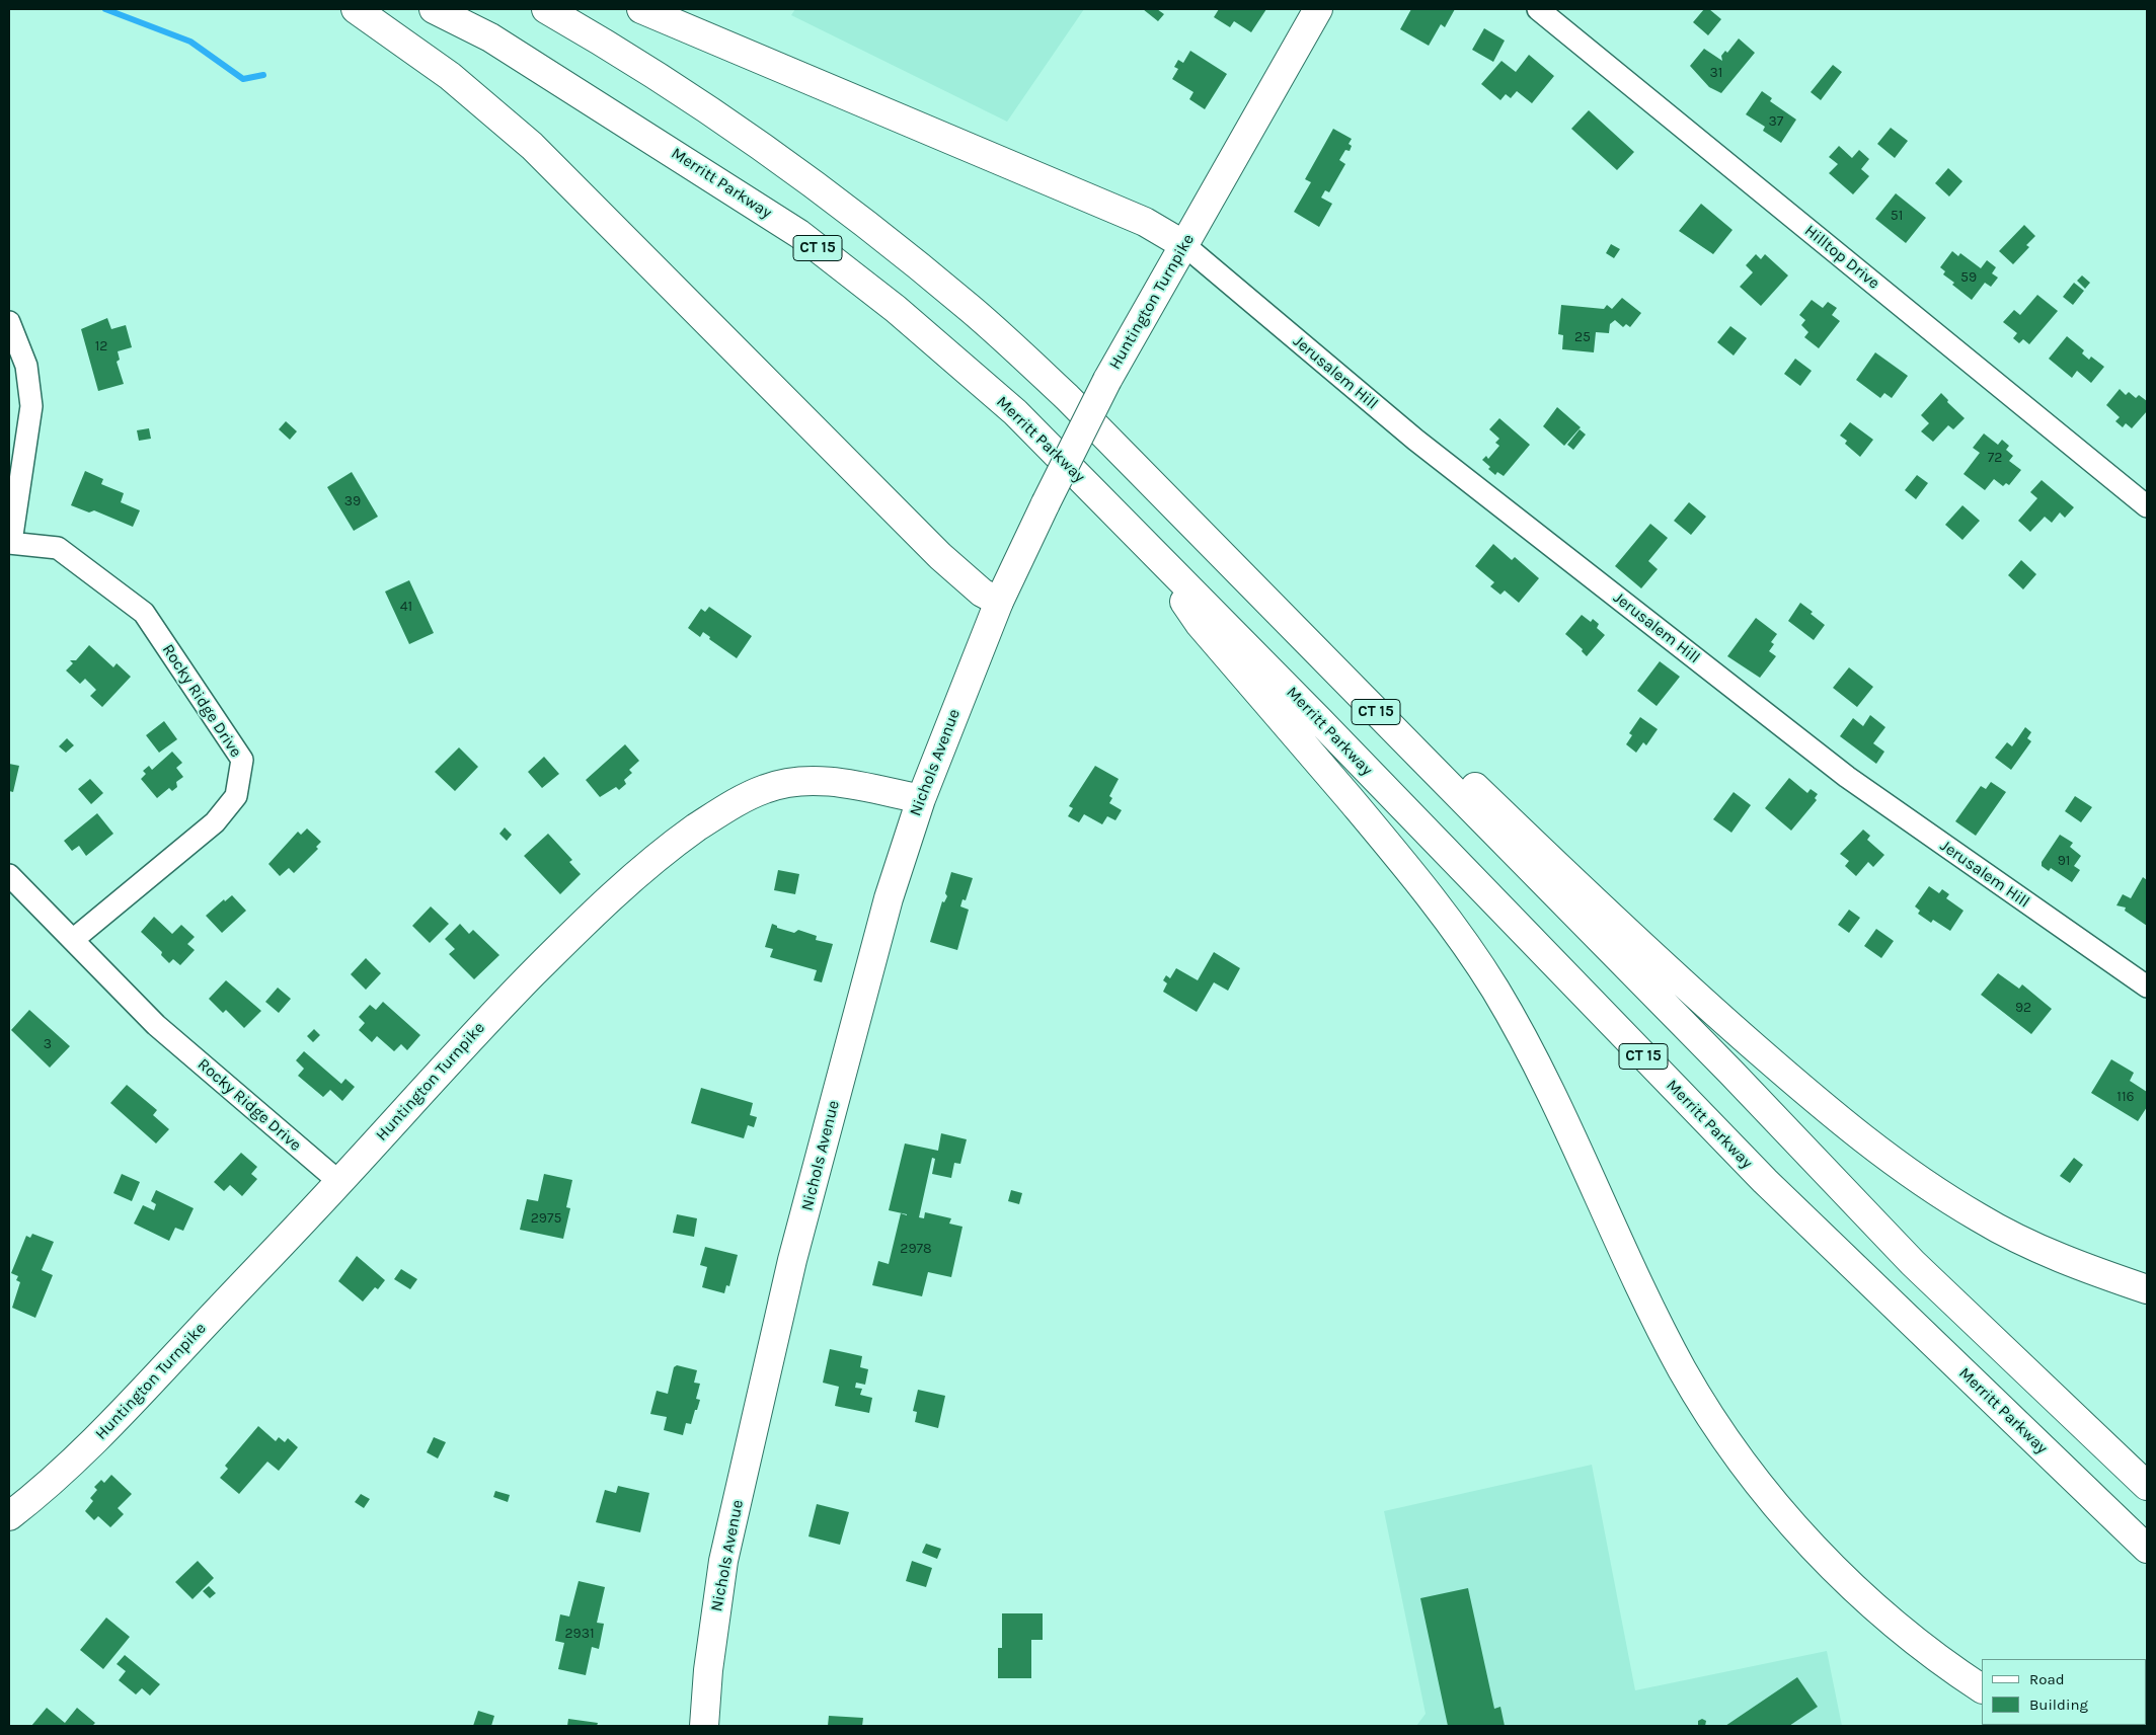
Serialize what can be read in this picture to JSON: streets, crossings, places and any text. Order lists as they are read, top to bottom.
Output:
{
  "streets": {
    "main road": [
      "Merritt Parkway",
      "CT 15",
      "Huntington Turnpike",
      "Nichols Avenue"
    ],
    "street": ["Hilltop Drive", "Jerusalem Hill", "Rocky Ridge Drive"]
  },
  "crossings": [
    ["Huntington Turnpike", "Jerusalem Hill"],
    ["Huntington Turnpike", "Rocky Ridge Drive"],
    ["Huntington Turnpike", "Nichols Avenue"]
  ],
  "house_numbers": [
    "31",
    "37",
    "51",
    "59",
    "25",
    "12",
    "72",
    "39",
    "41",
    "91",
    "92",
    "3",
    "116",
    "2975",
    "2978",
    "2931"
  ],
  "legend": ["Road", "Building"]
}
